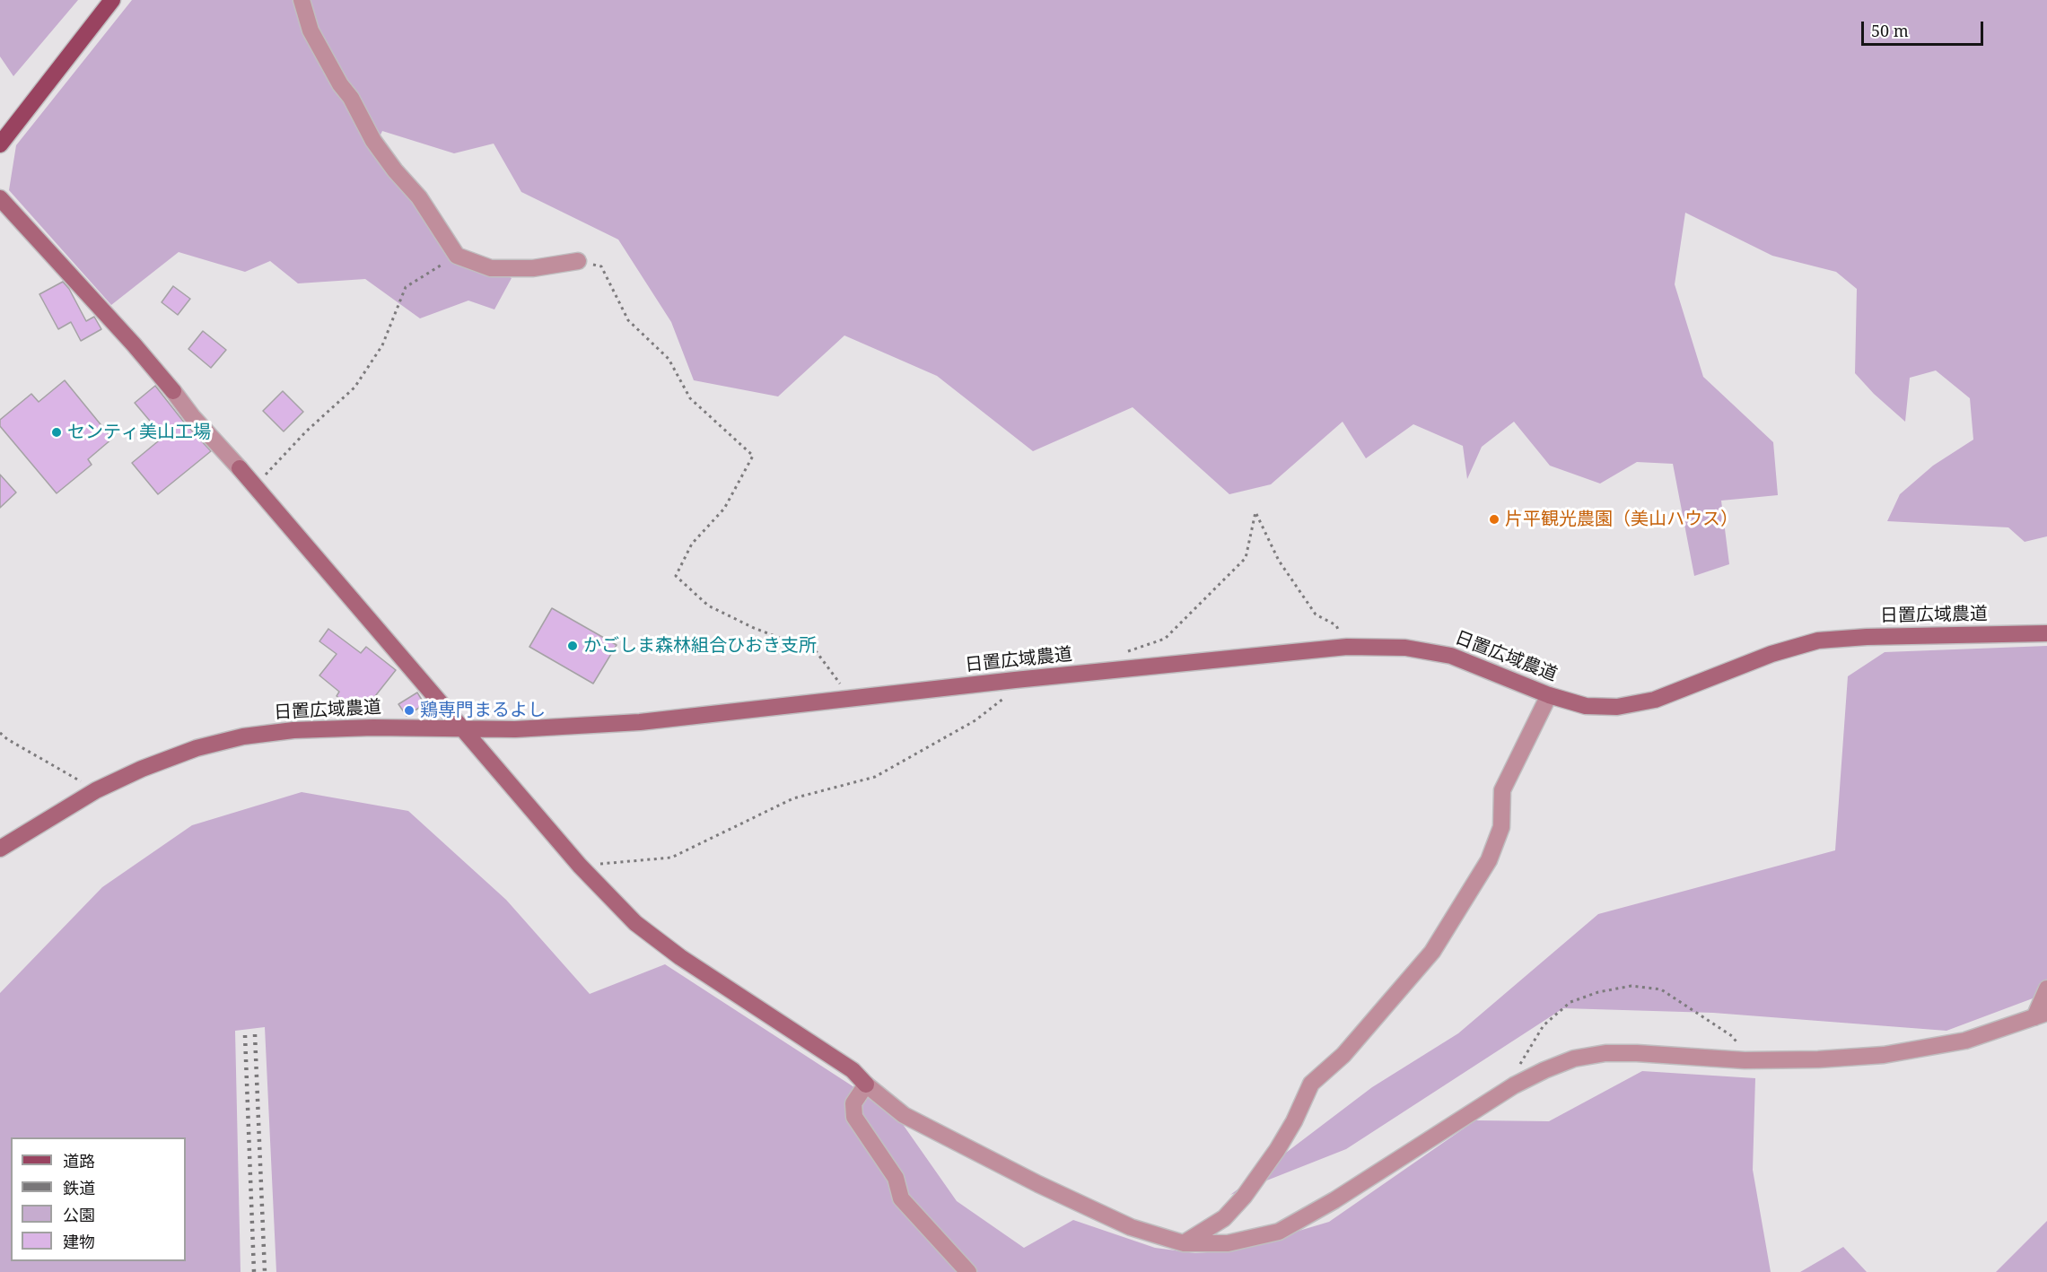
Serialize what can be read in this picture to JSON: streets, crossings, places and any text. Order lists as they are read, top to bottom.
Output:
{
  "streets": {
    "street": ["日置広域農道"]
  },
  "places": [
    "センティ美山工場",
    "片平観光農園（美山ハウス）",
    "かごしま森林組合ひおき支所",
    "鶏専門まるよし"
  ],
  "legend": [
    "道路",
    "鉄道",
    "公園",
    "建物"
  ],
  "scale_bar": "50 m"
}
